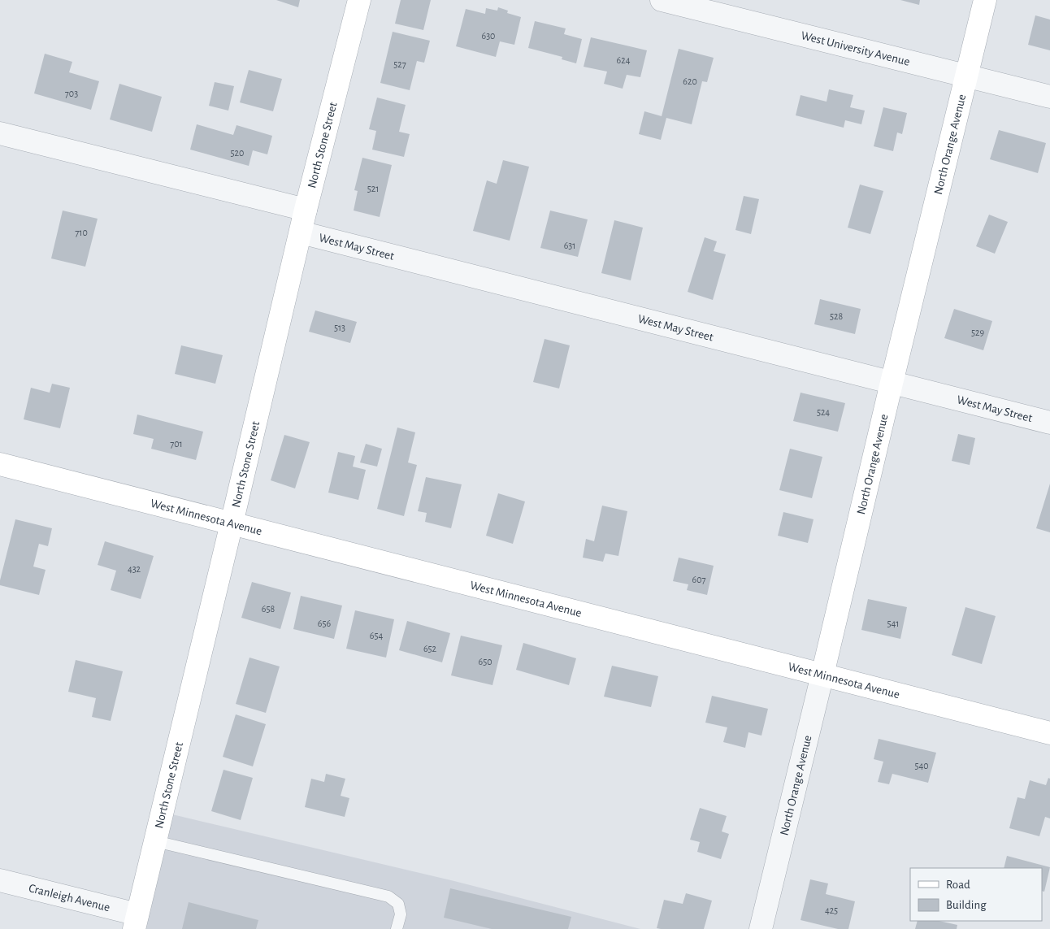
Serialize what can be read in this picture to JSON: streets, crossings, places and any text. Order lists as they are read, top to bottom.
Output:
{
  "streets": {
    "street": [
      "West University Avenue",
      "North Stone Street",
      "North Orange Avenue",
      "West May Street",
      "West Minnesota Avenue",
      "Cranleigh Avenue"
    ]
  },
  "crossings": [
    ["West University Avenue", "North Orange Avenue"],
    ["North Stone Street", "West May Street"],
    ["North Stone Street", "West Minnesota Avenue"],
    ["North Stone Street", "Cranleigh Avenue"],
    ["North Orange Avenue", "West May Street"],
    ["North Orange Avenue", "West Minnesota Avenue"]
  ],
  "house_numbers": [
    "630",
    "624",
    "527",
    "620",
    "703",
    "520",
    "521",
    "710",
    "631",
    "528",
    "513",
    "529",
    "524",
    "701",
    "432",
    "607",
    "658",
    "656",
    "541",
    "654",
    "652",
    "650",
    "540",
    "425"
  ],
  "legend": ["Road", "Building"]
}
